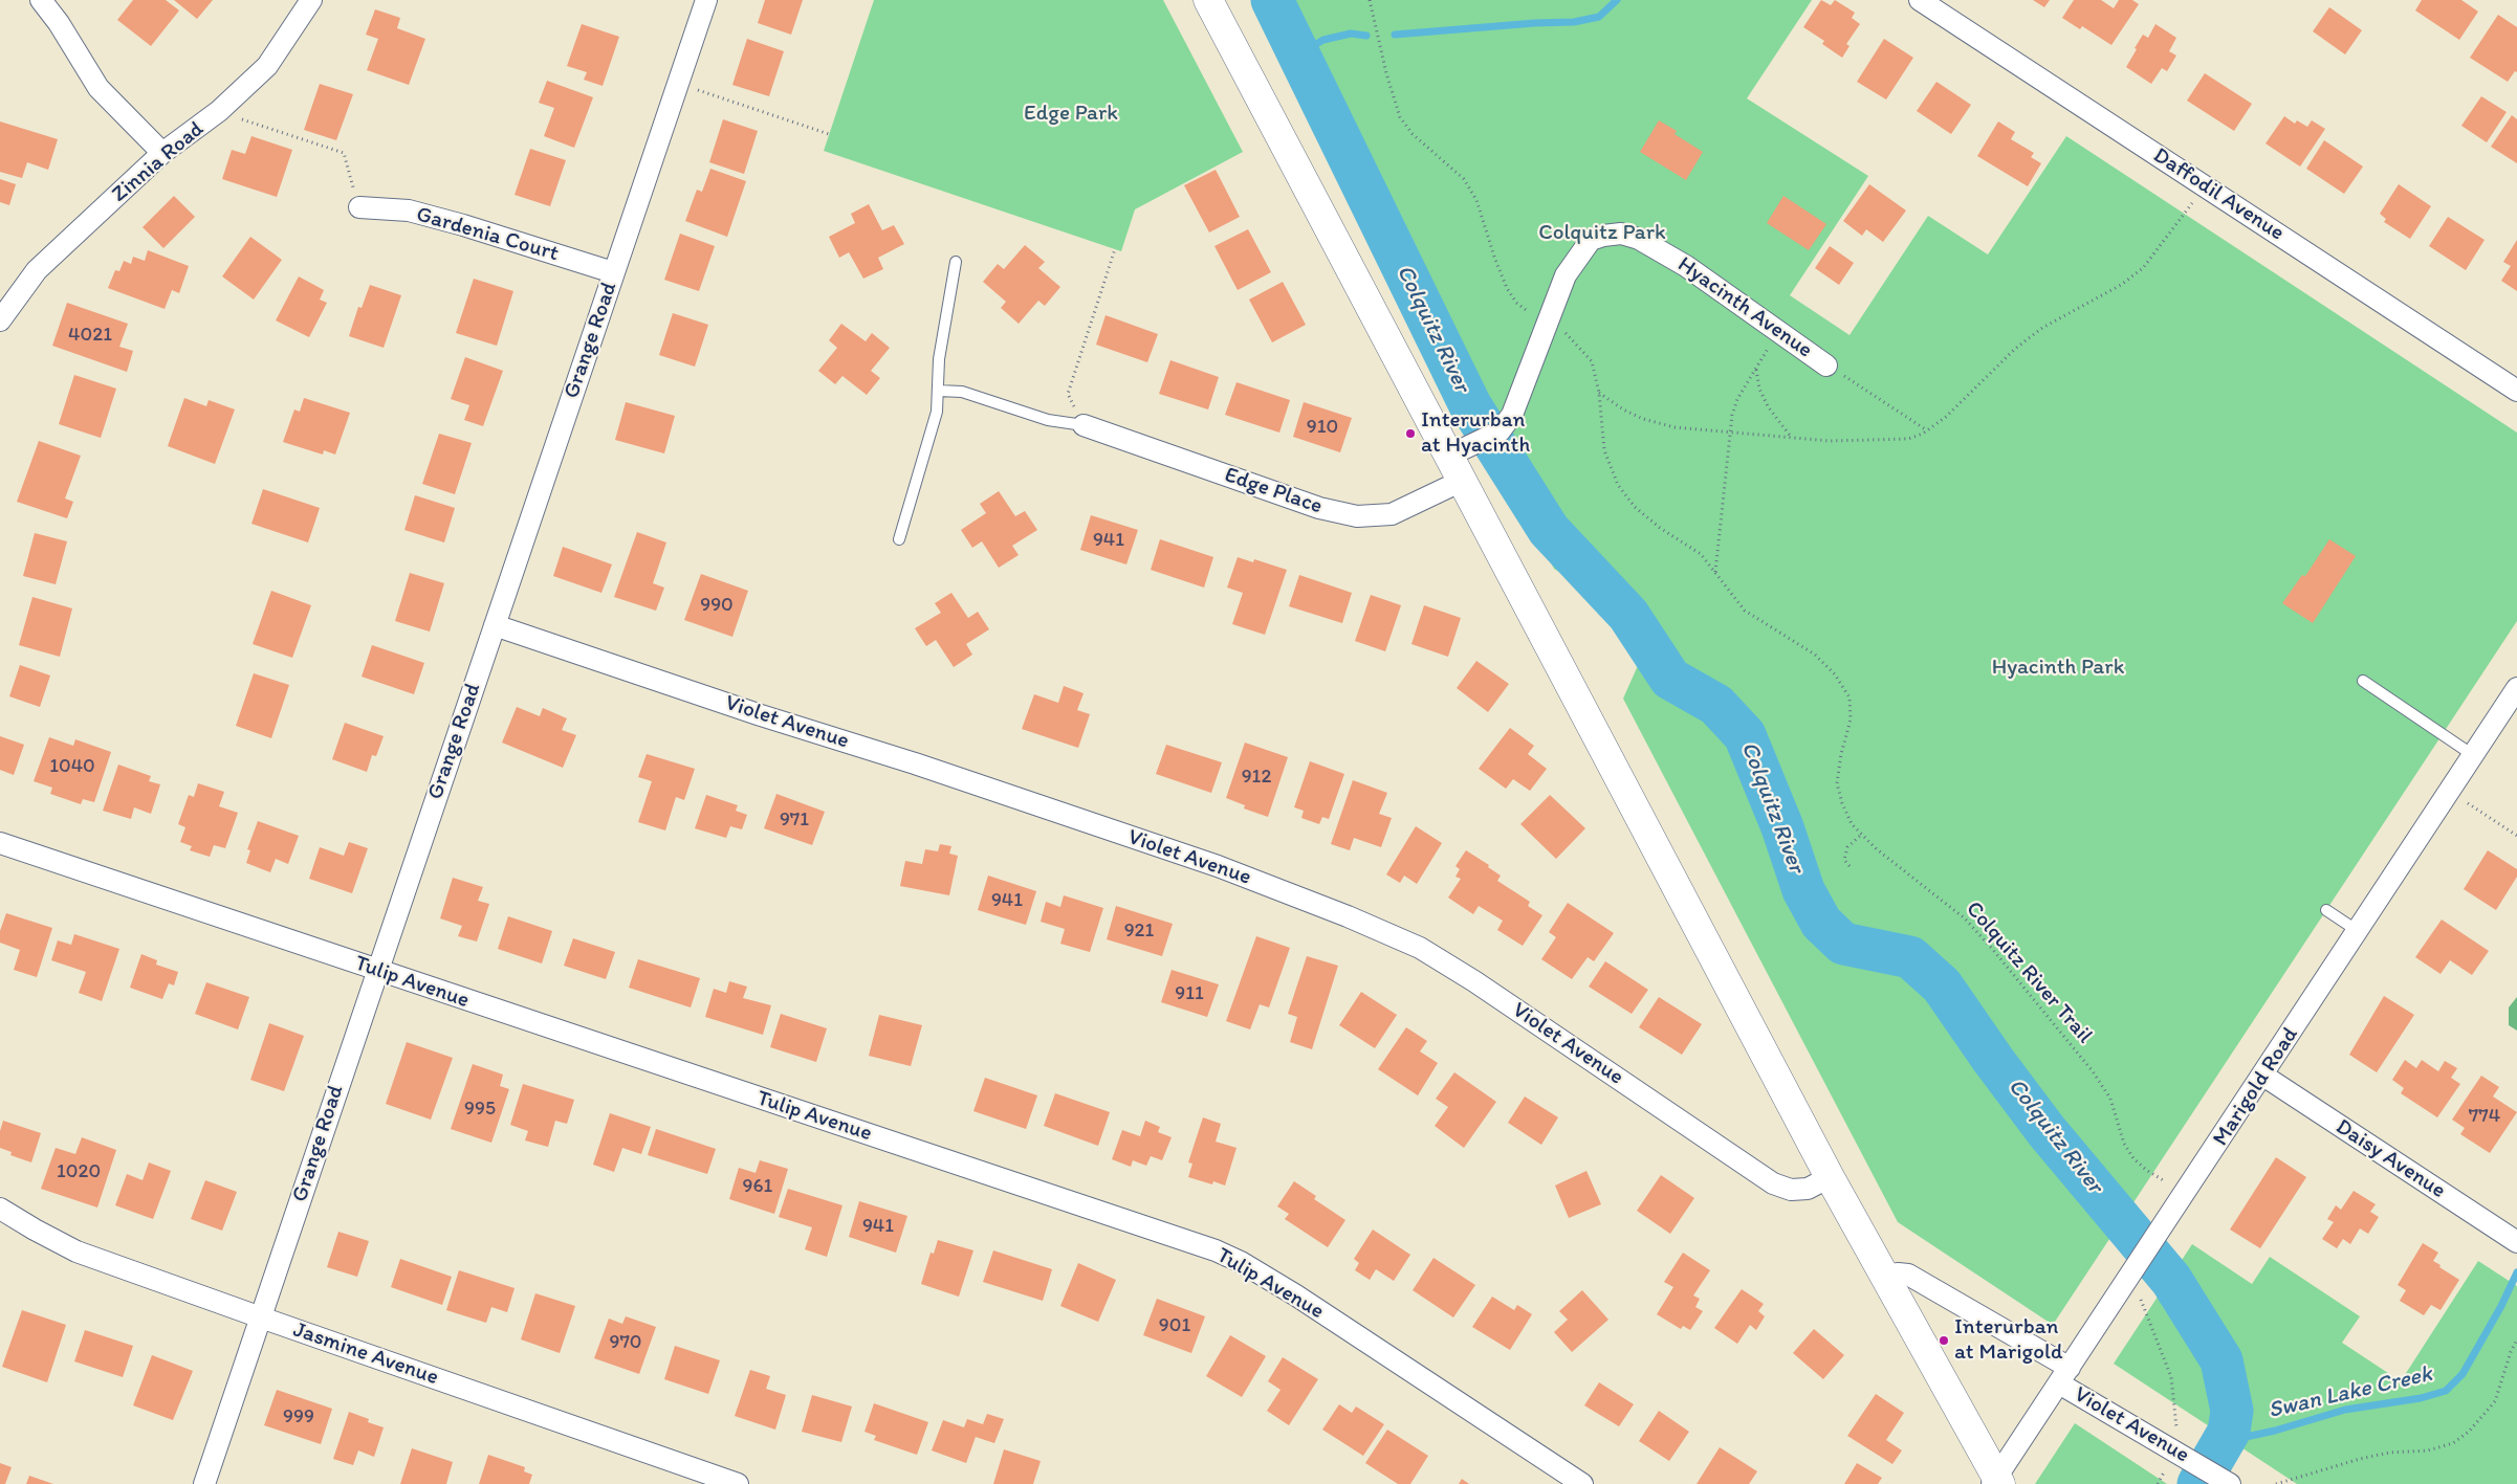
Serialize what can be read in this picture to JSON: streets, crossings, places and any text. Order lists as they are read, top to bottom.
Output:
{
  "streets": {
    "street": [
      "Zinnia Road",
      "Daffodil Avenue",
      "Gardenia Court",
      "Hyacinth Avenue",
      "Grange Road",
      "Edge Place",
      "Violet Avenue",
      "Tulip Avenue",
      "Marigold Road",
      "Daisy Avenue",
      "Jasmine Avenue"
    ],
    "path": ["Colquitz River Trail"]
  },
  "crossings": [
    ["Gardenia Court", "Grange Road"],
    ["Hyacinth Avenue", "Colquitz River Trail"],
    ["Grange Road", "Violet Avenue"],
    ["Grange Road", "Tulip Avenue"],
    ["Grange Road", "Jasmine Avenue"],
    ["Violet Avenue", "Marigold Road"],
    ["Colquitz River Trail", "Marigold Road"],
    ["Marigold Road", "Daisy Avenue"]
  ],
  "water": ["Colquitz River", "Swan Lake Creek"],
  "parks": ["Edge Park", "Colquitz Park", "Hyacinth Park"],
  "places": ["Interurban at Hyacinth", "Interurban at Marigold"],
  "house_numbers": [
    "4021",
    "910",
    "941",
    "990",
    "1040",
    "912",
    "971",
    "941",
    "921",
    "911",
    "995",
    "774",
    "1020",
    "961",
    "941",
    "901",
    "970",
    "999"
  ]
}
